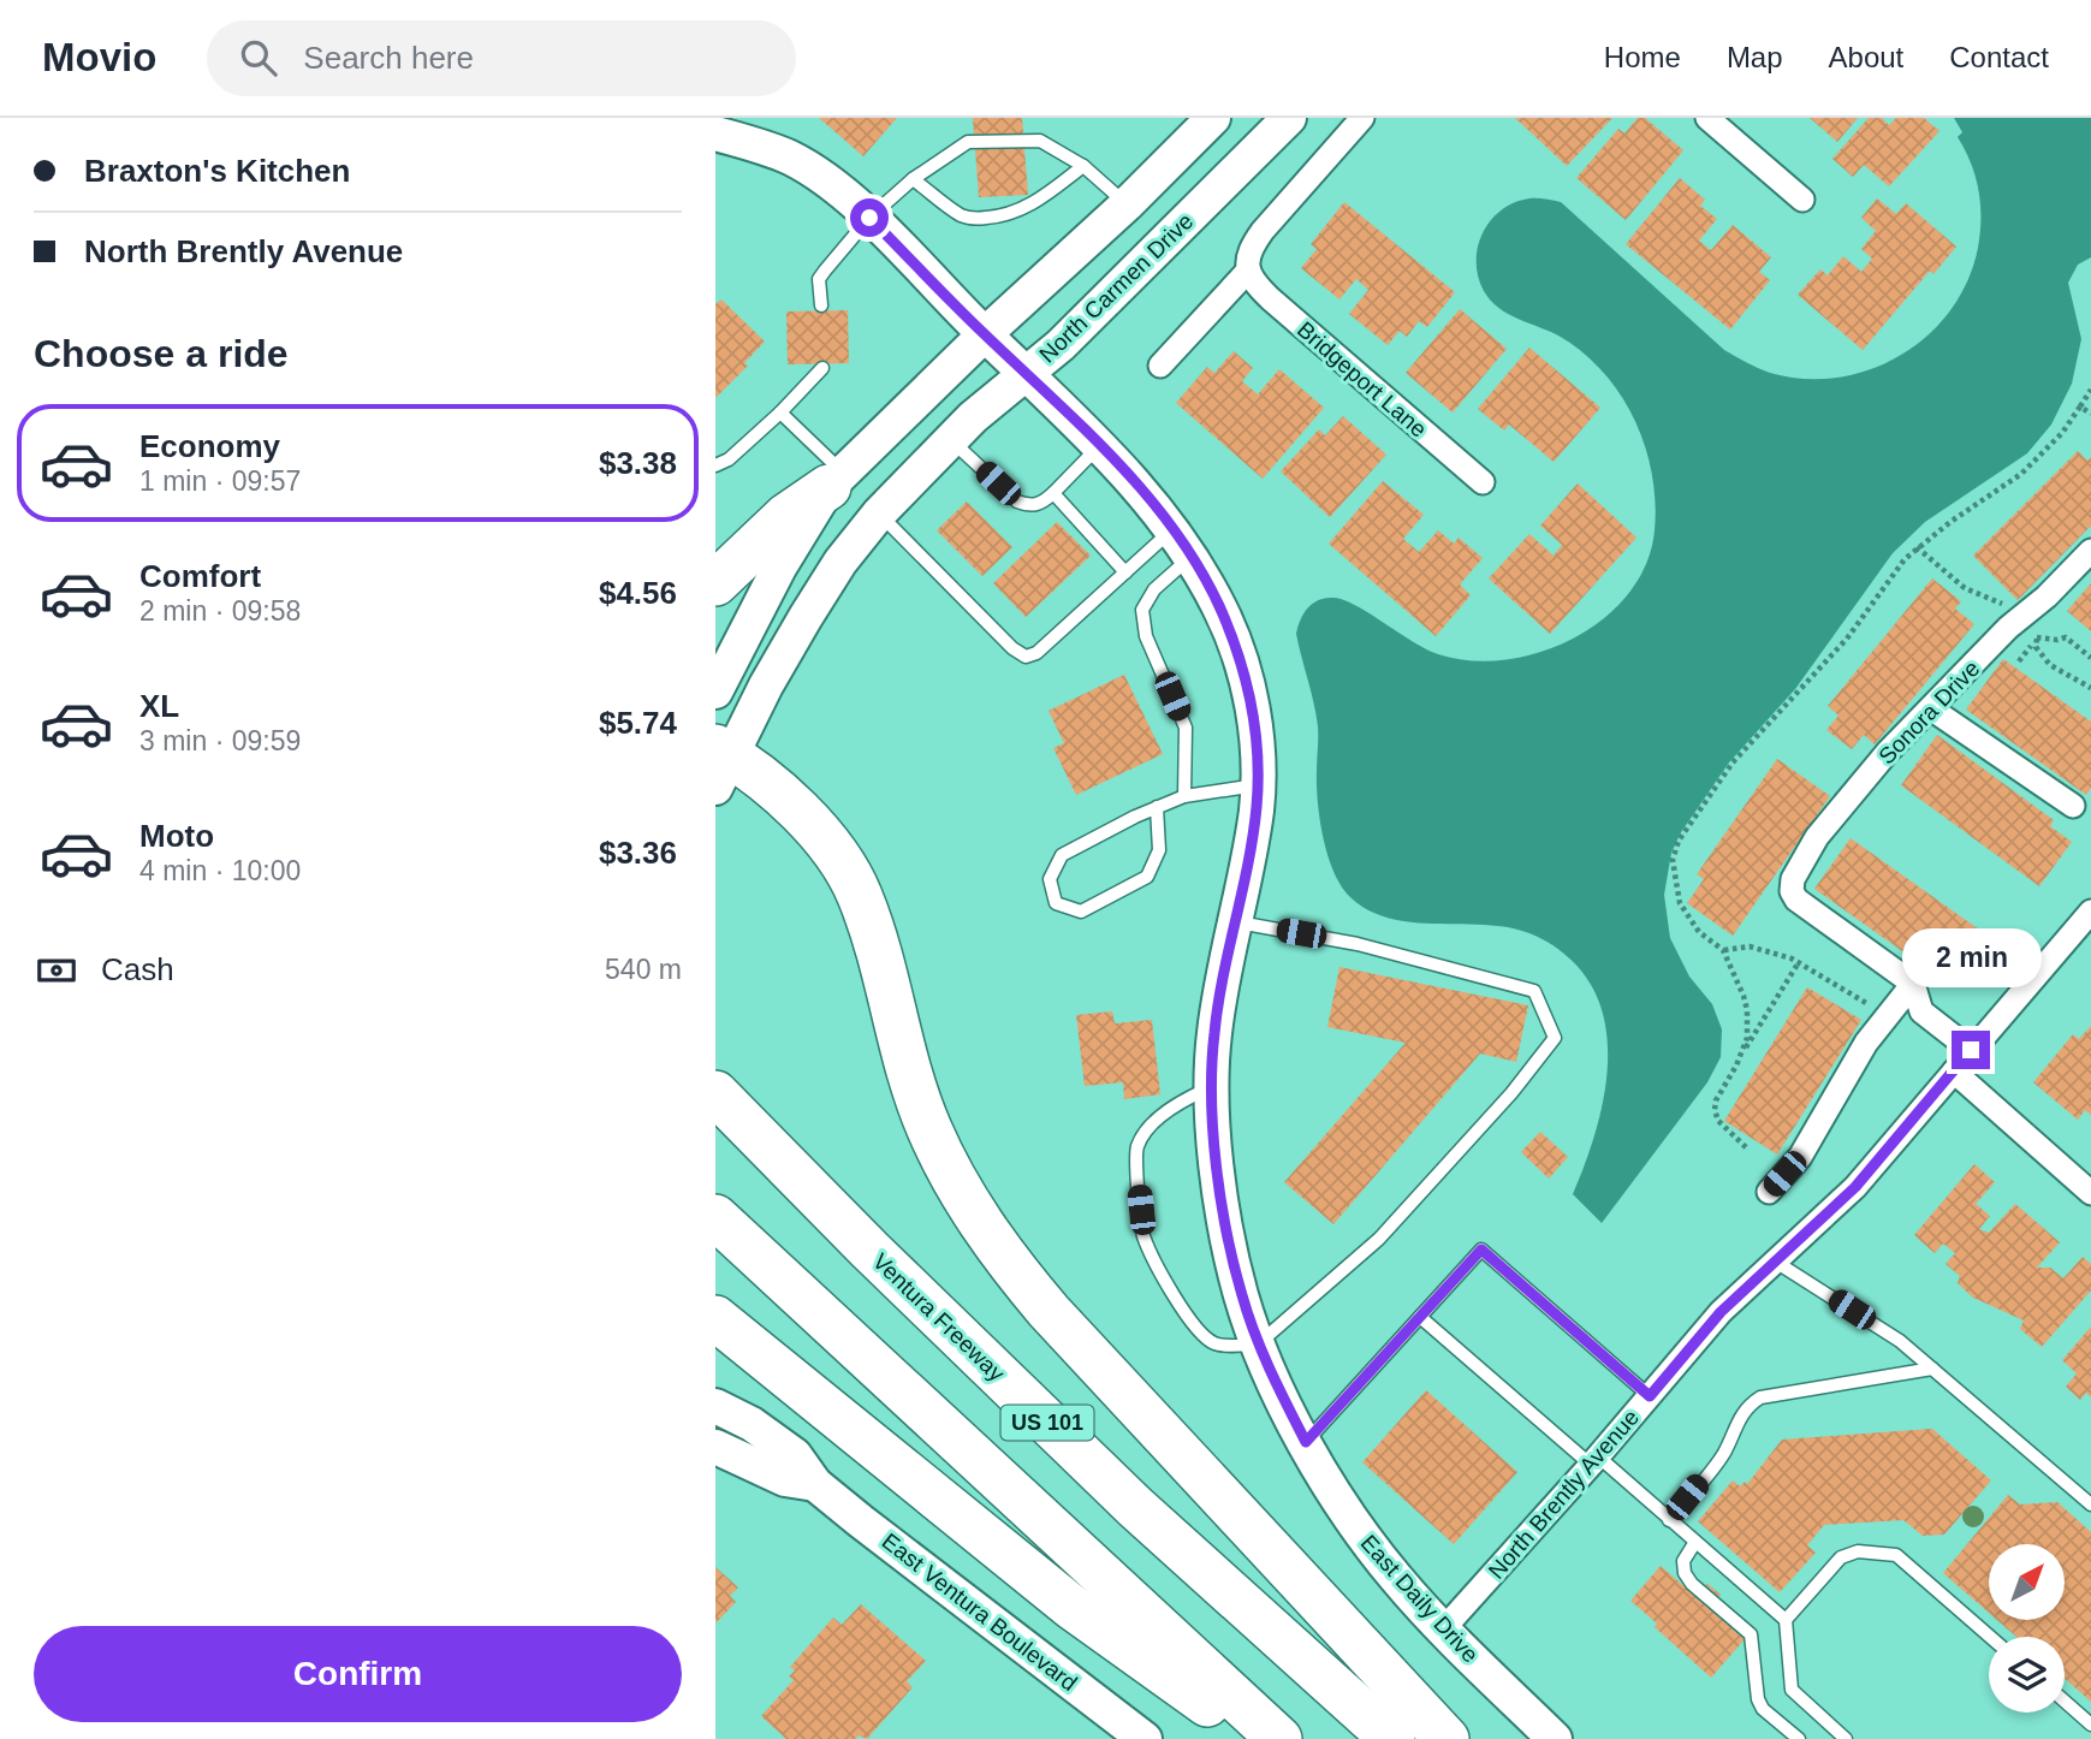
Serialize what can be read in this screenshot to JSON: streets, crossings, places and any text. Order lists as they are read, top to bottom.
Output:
{
  "streets": {
    "highway": ["Ventura Freeway", "US 101"],
    "main road": ["North Carmen Drive", "East Daily Drive", "East Ventura Boulevard"],
    "street": ["Bridgeport Lane", "Sonora Drive", "North Brently Avenue"]
  },
  "crossings": [
    ["North Carmen Drive", "East Daily Drive"],
    ["North Brently Avenue", "East Daily Drive"]
  ],
  "north": "top right",
  "page": {
    "header": "Movio",
    "search": "Search here",
    "nav": [
      "Home",
      "Map",
      "About",
      "Contact"
    ],
    "banner": ["Braxton's Kitchen", "North Brently Avenue"],
    "heading": "Choose a ride",
    "list": [
      {
        "name": "Economy",
        "note": "1 min · 09:57",
        "value": "$3.38"
      },
      {
        "name": "Comfort",
        "note": "2 min · 09:58",
        "value": "$4.56"
      },
      {
        "name": "XL",
        "note": "3 min · 09:59",
        "value": "$5.74"
      },
      {
        "name": "Moto",
        "note": "4 min · 10:00",
        "value": "$3.36"
      }
    ],
    "pay": ["Cash", "540 m"],
    "bubble": "2 min",
    "buttons": "Confirm"
  }
}
